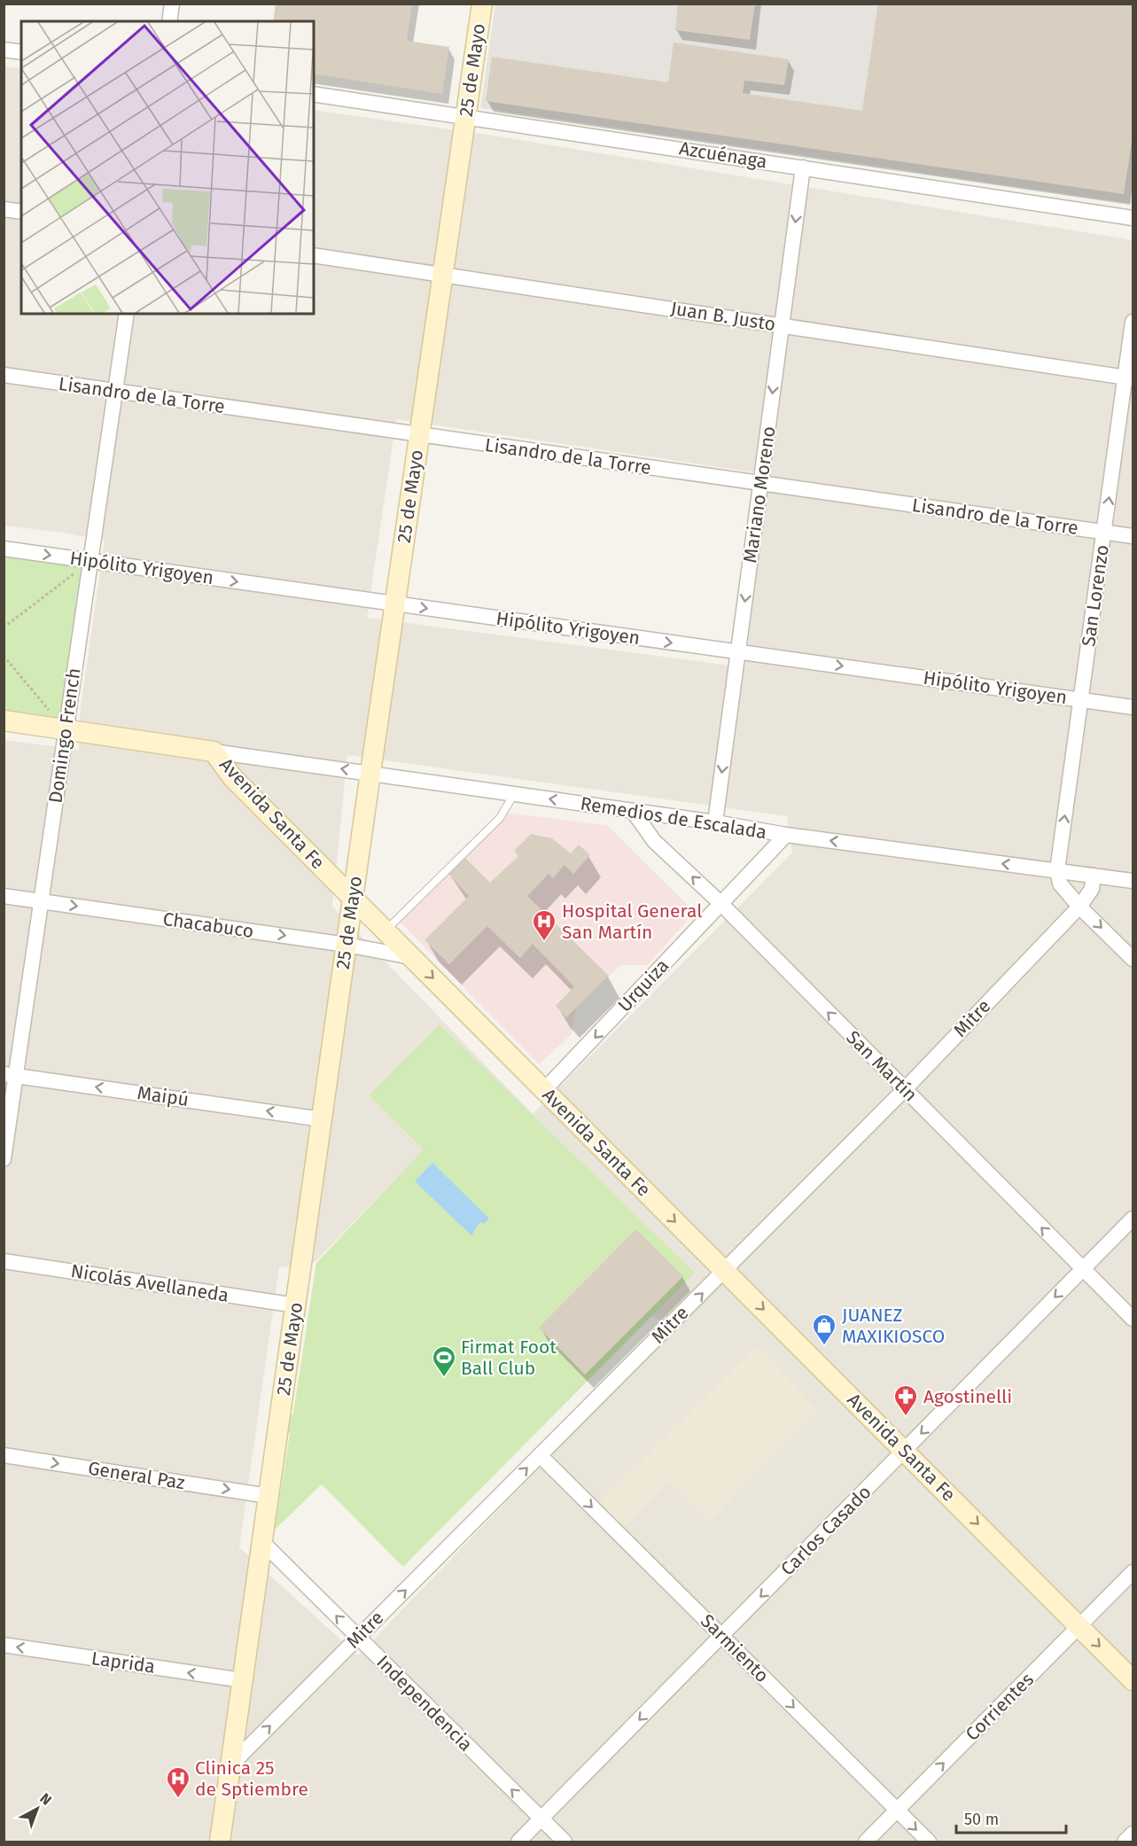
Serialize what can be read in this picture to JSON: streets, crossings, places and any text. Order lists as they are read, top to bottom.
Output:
{
  "streets": {
    "street": [
      "25 de Mayo",
      "Azcuénaga",
      "Juan B. Justo",
      "Lisandro de la Torre",
      "Mariano Moreno",
      "Hipólito Yrigoyen",
      "San Lorenzo",
      "Domingo French",
      "Avenida Santa Fe",
      "Remedios de Escalada",
      "Chacabuco",
      "Urquiza",
      "Mitre",
      "San Martín",
      "Maipú",
      "Nicolás Avellaneda",
      "General Paz",
      "Carlos Casado",
      "Sarmiento",
      "Laprida",
      "Independencia",
      "Corrientes"
    ]
  },
  "crossings": [
    ["25 de Mayo", "Azcuénaga"],
    ["25 de Mayo", "Juan B. Justo"],
    ["25 de Mayo", "Lisandro de la Torre"],
    ["25 de Mayo", "Hipólito Yrigoyen"],
    ["25 de Mayo", "Avenida Santa Fe"],
    ["25 de Mayo", "Remedios de Escalada"],
    ["25 de Mayo", "Chacabuco"],
    ["25 de Mayo", "Mitre"],
    ["25 de Mayo", "Maipú"],
    ["25 de Mayo", "Nicolás Avellaneda"],
    ["25 de Mayo", "General Paz"],
    ["25 de Mayo", "Laprida"],
    ["25 de Mayo", "Independencia"],
    ["Azcuénaga", "Mariano Moreno"],
    ["Juan B. Justo", "Mariano Moreno"],
    ["Juan B. Justo", "San Lorenzo"],
    ["Lisandro de la Torre", "Mariano Moreno"],
    ["Lisandro de la Torre", "San Lorenzo"],
    ["Lisandro de la Torre", "Domingo French"],
    ["Mariano Moreno", "Hipólito Yrigoyen"],
    ["Mariano Moreno", "Remedios de Escalada"],
    ["Hipólito Yrigoyen", "San Lorenzo"],
    ["Hipólito Yrigoyen", "Domingo French"],
    ["San Lorenzo", "Remedios de Escalada"],
    ["Domingo French", "Avenida Santa Fe"],
    ["Domingo French", "Chacabuco"],
    ["Domingo French", "Maipú"],
    ["Avenida Santa Fe", "Remedios de Escalada"],
    ["Avenida Santa Fe", "Chacabuco"],
    ["Avenida Santa Fe", "Urquiza"],
    ["Avenida Santa Fe", "Mitre"],
    ["Avenida Santa Fe", "Carlos Casado"],
    ["Avenida Santa Fe", "Corrientes"],
    ["Remedios de Escalada", "Urquiza"],
    ["Remedios de Escalada", "Mitre"],
    ["Remedios de Escalada", "San Martín"],
    ["Urquiza", "San Martín"],
    ["Mitre", "San Martín"],
    ["Mitre", "Sarmiento"],
    ["Mitre", "Independencia"],
    ["San Martín", "Carlos Casado"],
    ["Carlos Casado", "Sarmiento"],
    ["Carlos Casado", "Independencia"],
    ["Sarmiento", "Corrientes"]
  ],
  "one_way": [
    "Mariano Moreno",
    "Hipólito Yrigoyen",
    "San Lorenzo",
    "Avenida Santa Fe",
    "Remedios de Escalada",
    "Chacabuco",
    "Urquiza",
    "Mitre",
    "San Martín",
    "Maipú",
    "General Paz",
    "Carlos Casado",
    "Sarmiento",
    "Laprida",
    "Independencia",
    "Corrientes"
  ],
  "places": {
    "hospital": ["Hospital General San Martín", "Clinica 25 de Sptiembre"],
    "shop": ["JUANEZ MAXIKIOSCO"],
    "sports": ["Firmat Foot Ball Club"],
    "pharmacy": ["Agostinelli"]
  },
  "scale_bar": "50 m",
  "north": "top right"
}
